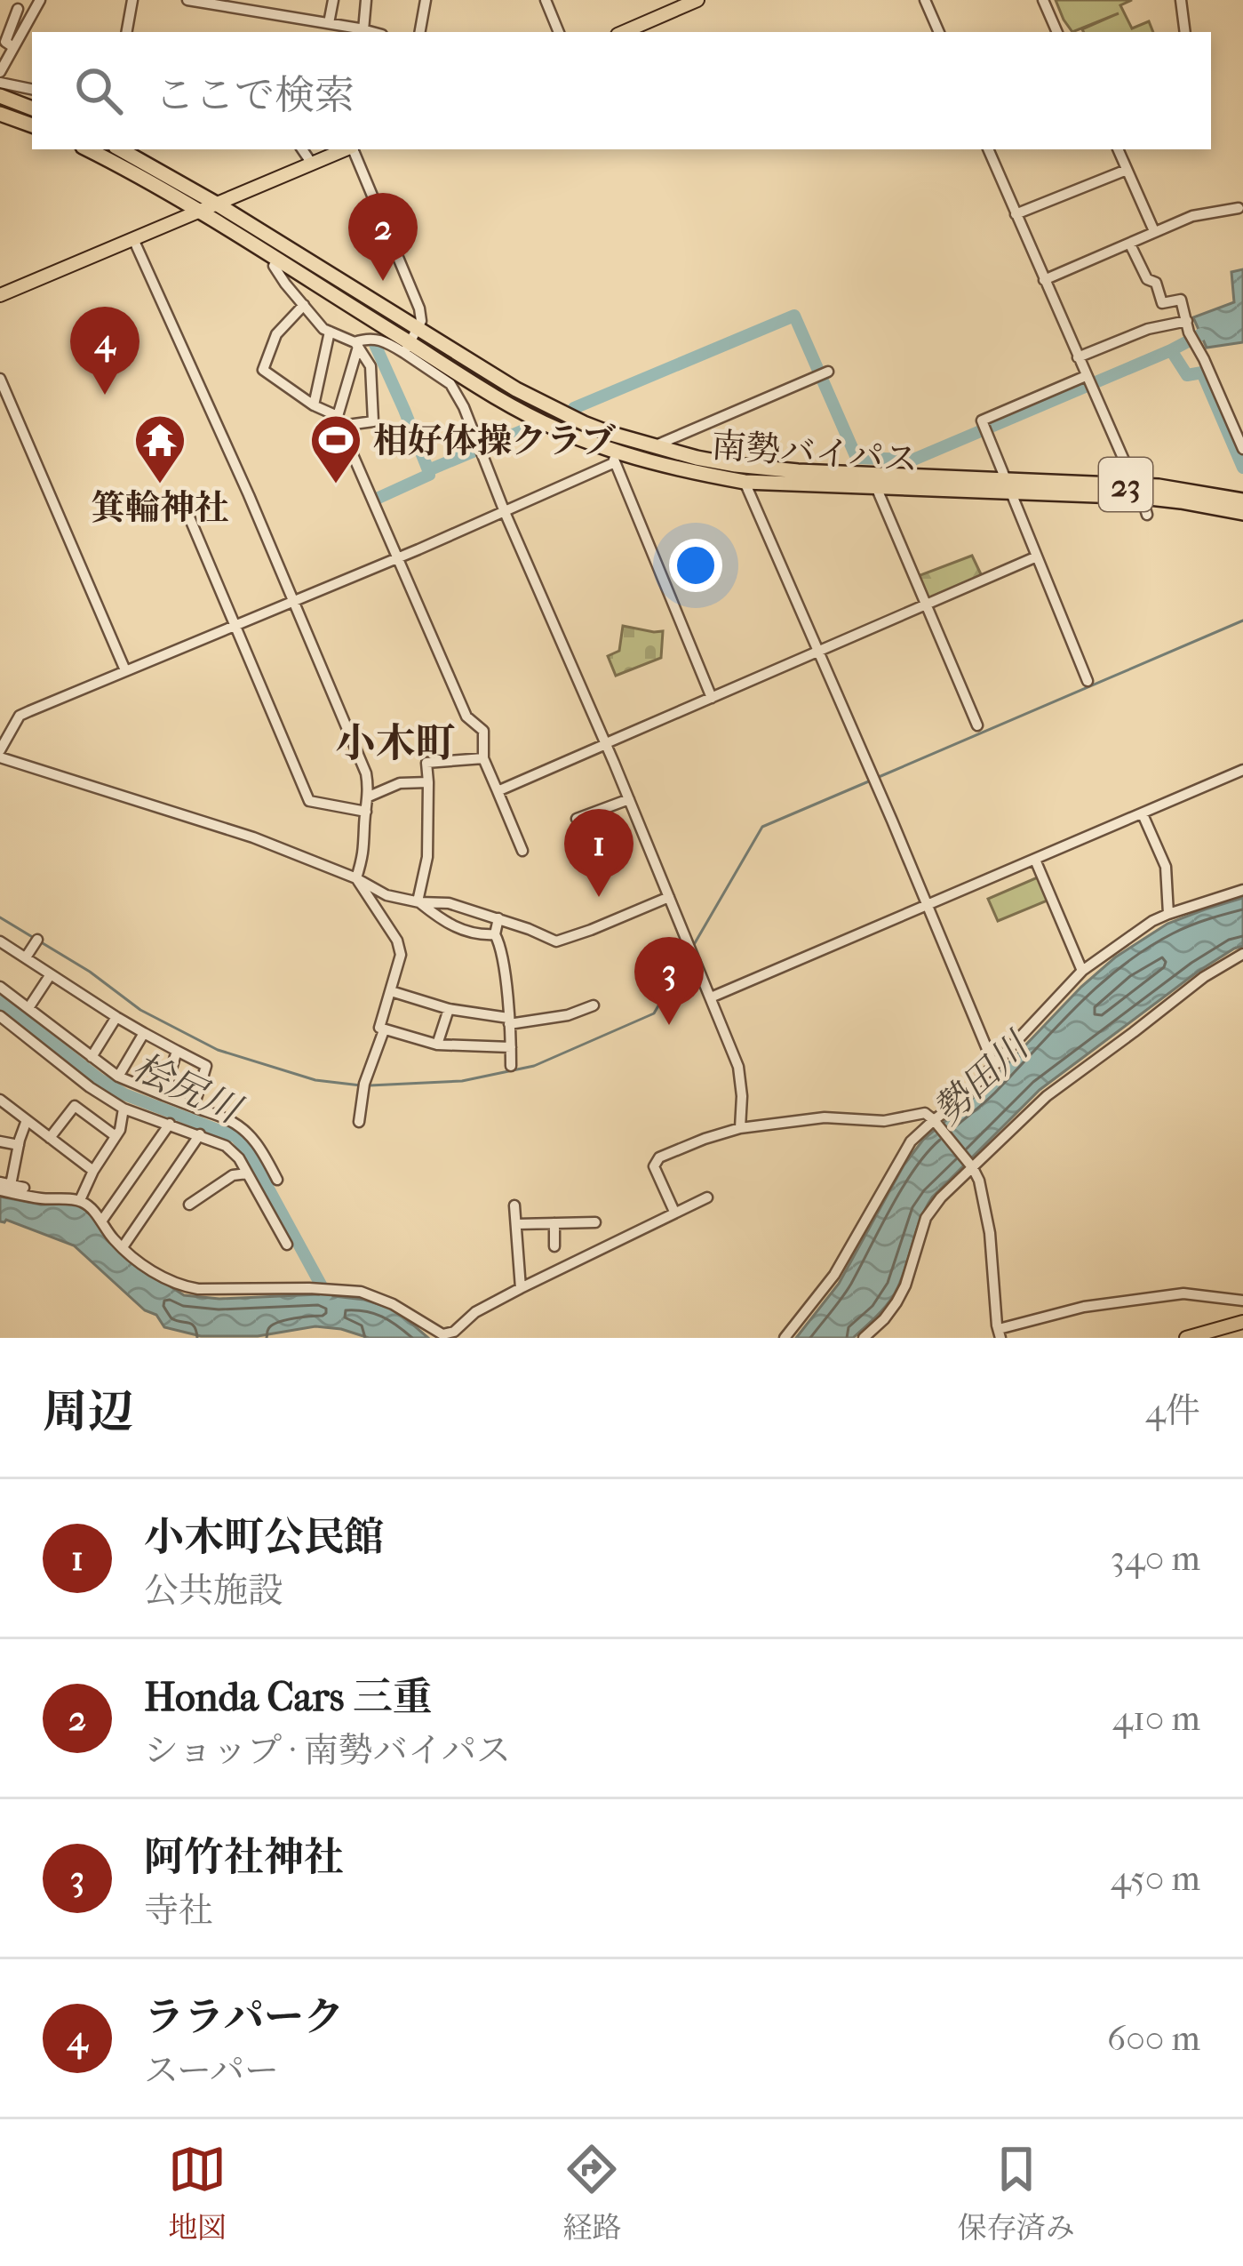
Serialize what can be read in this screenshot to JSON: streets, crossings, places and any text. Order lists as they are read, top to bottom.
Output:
{
  "streets": {
    "highway": ["南勢バイパス", "23"]
  },
  "districts": ["小木町"],
  "water": ["勢田川", "桧尻川"],
  "places": {
    "temple": ["箕輪神社"],
    "sports": ["相好体操クラブ"]
  },
  "page": {
    "search": "ここで検索",
    "pins": [
      "2",
      "4",
      "1",
      "3"
    ],
    "heading": ["周辺", "4件"],
    "list": [
      {
        "mark": "1",
        "name": "小木町公民館",
        "note": "公共施設",
        "value": "340 m"
      },
      {
        "mark": "2",
        "name": "Honda Cars 三重",
        "note": "ショップ · 南勢バイパス",
        "value": "410 m"
      },
      {
        "mark": "3",
        "name": "阿竹社神社",
        "note": "寺社",
        "value": "450 m"
      },
      {
        "mark": "4",
        "name": "ララパーク",
        "note": "スーパー",
        "value": "600 m"
      }
    ],
    "nav": ["地図", "経路", "保存済み"]
  }
}
